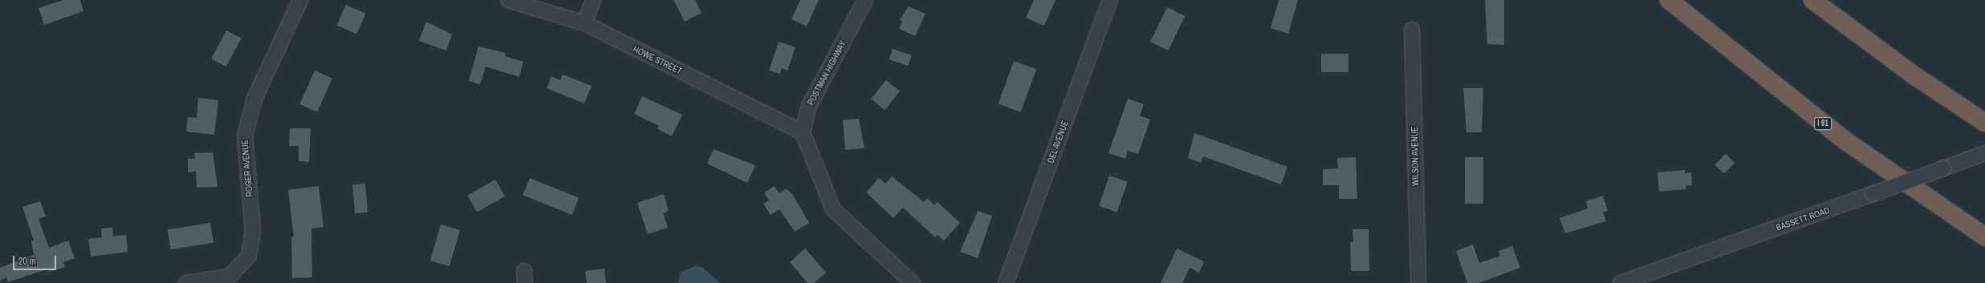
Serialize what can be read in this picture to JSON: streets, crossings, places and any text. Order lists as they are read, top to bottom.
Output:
{
  "streets": {
    "highway": ["I 91"],
    "street": [
      "HOWE STREET",
      "POSTMAN HIGHWAY",
      "DEL AVENUE",
      "WILSON AVENUE",
      "ROGER AVENUE",
      "BASSETT ROAD"
    ]
  },
  "crossings": [
    ["HOWE STREET", "POSTMAN HIGHWAY"]
  ],
  "scale_bar": "20 m"
}
